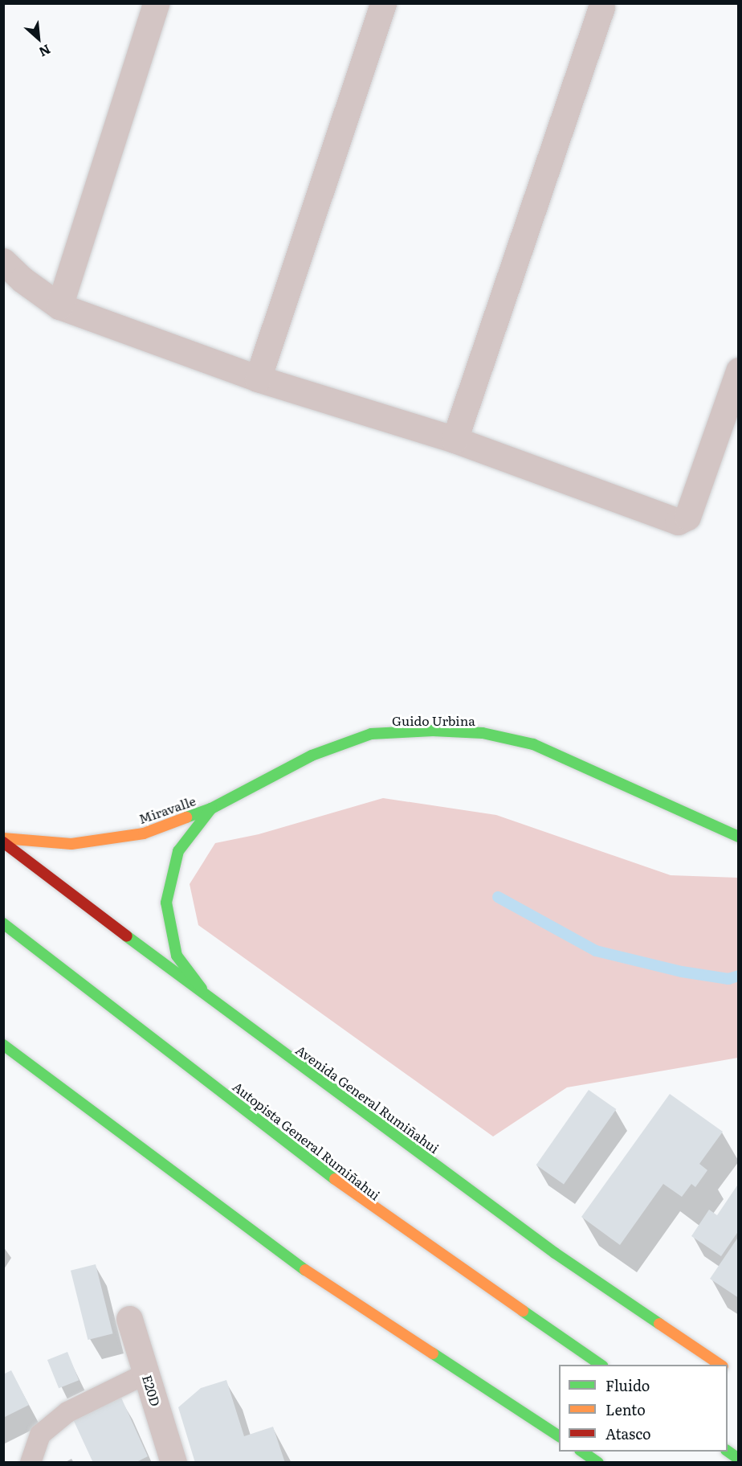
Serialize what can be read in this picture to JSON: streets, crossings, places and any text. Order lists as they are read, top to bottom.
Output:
{
  "streets": {
    "main road": [
      "Guido Urbina",
      "Miravalle",
      "Avenida General Rumiñahui",
      "Autopista General Rumiñahui"
    ],
    "street": ["E20D"]
  },
  "crossings": [
    ["Guido Urbina", "Miravalle"],
    ["Miravalle", "Avenida General Rumiñahui"]
  ],
  "legend": ["Fluido", "Lento", "Atasco"],
  "north": "bottom right"
}
